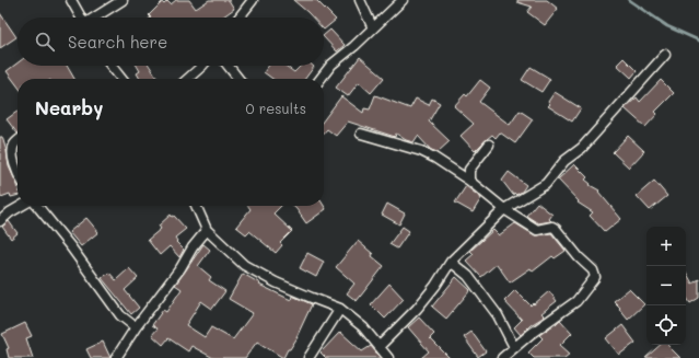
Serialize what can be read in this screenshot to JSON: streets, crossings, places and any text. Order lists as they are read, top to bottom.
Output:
{
  "page": {
    "search": "Search here",
    "heading": ["Nearby", "0 results"],
    "map_buttons": ["+", "−"]
  }
}
